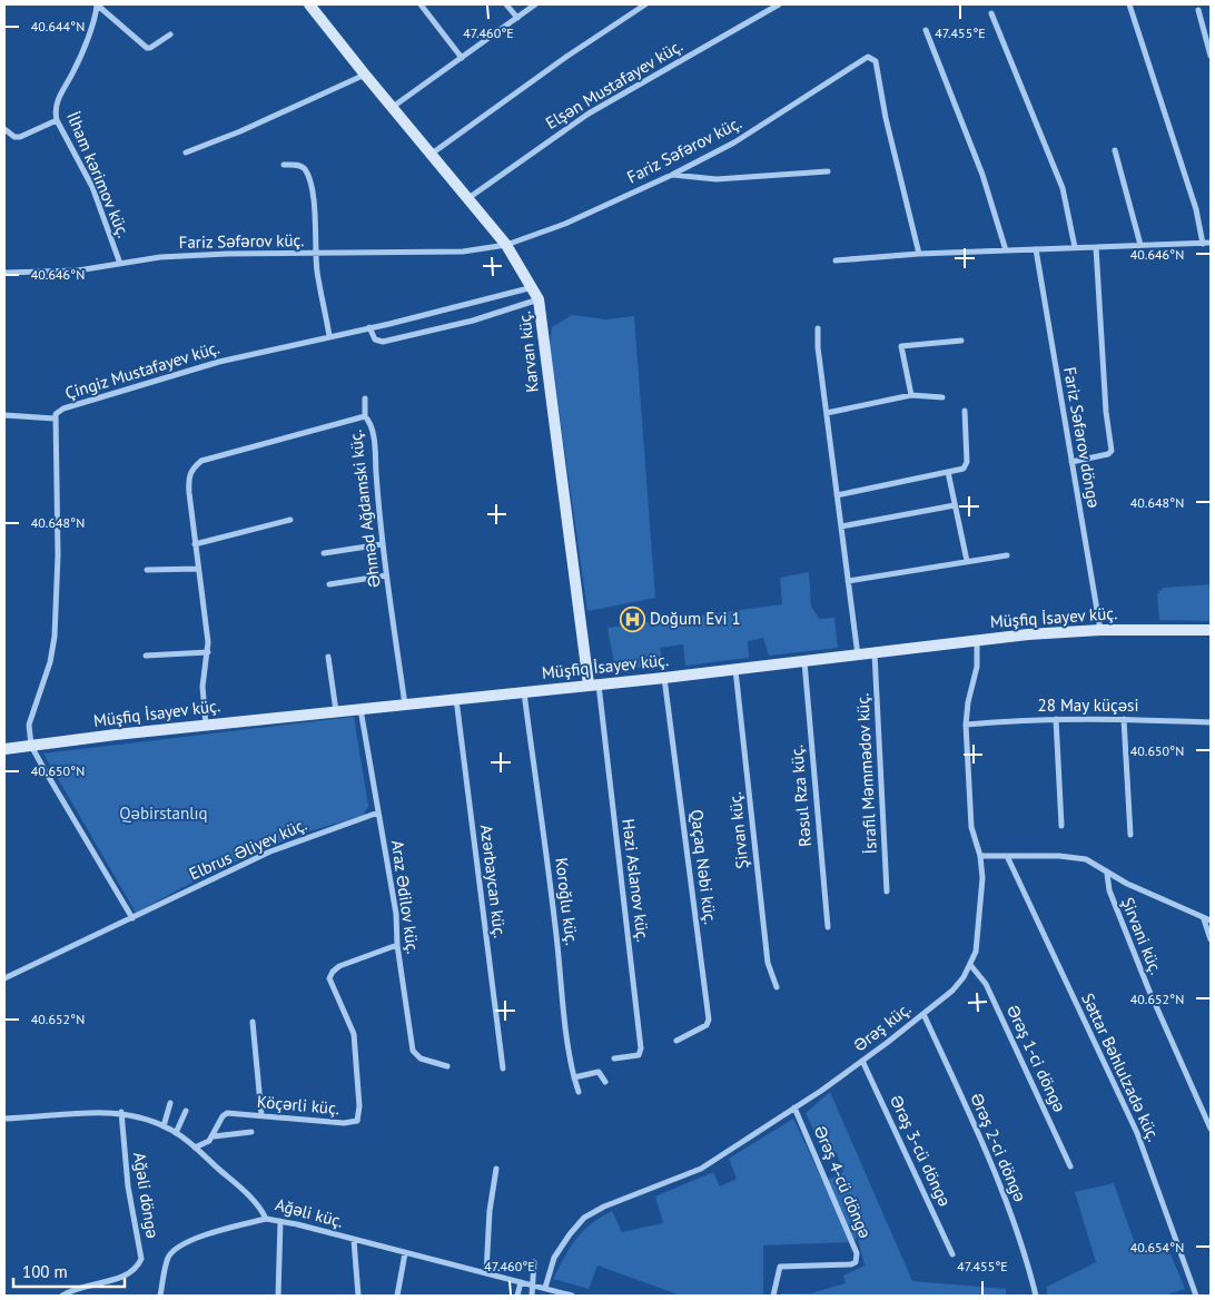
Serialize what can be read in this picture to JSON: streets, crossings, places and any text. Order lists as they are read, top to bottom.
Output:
{
  "streets": {
    "street": [
      "Elşən Mustafayev küç.",
      "Fariz Səfərov küç.",
      "İlham kərimov küç.",
      "Karvan küç.",
      "Çingiz Mustafayev küç.",
      "Fariz Səfərov döngə",
      "Əhməd Ağdamski küç.",
      "Müşfiq İsayev küç.",
      "28 May küçəsi",
      "İsrafil Məmmədov küç.",
      "Rəsul Rza küç.",
      "Şirvan küç.",
      "Elbrus Əliyev küç.",
      "Qaçaq Nəbi küç.",
      "Həzi Aslanov küç.",
      "Azərbaycan küç.",
      "Araz Ədilov küç.",
      "Koroğlu küç.",
      "Şirvani küç.",
      "Ərəş küç.",
      "Ərəş 1-ci döngə",
      "Səttar Bəhlulzadə küç.",
      "Köçərli küç.",
      "Ərəş 2-ci döngə",
      "Ərəş 3-cü döngə",
      "Ərəş 4-cü döngə",
      "Ağəli döngə",
      "Ağəli küç."
    ]
  },
  "crossings": [
    ["Elşən Mustafayev küç.", "Karvan küç."],
    ["Fariz Səfərov küç.", "İlham kərimov küç."],
    ["Fariz Səfərov küç.", "Karvan küç."],
    ["Karvan küç.", "Çingiz Mustafayev küç."],
    ["Karvan küç.", "Müşfiq İsayev küç."],
    ["Karvan küç.", "Həzi Aslanov küç."],
    ["Çingiz Mustafayev küç.", "Müşfiq İsayev küç."],
    ["Fariz Səfərov döngə", "Müşfiq İsayev küç."],
    ["Əhməd Ağdamski küç.", "Müşfiq İsayev küç."],
    ["Müşfiq İsayev küç.", "İsrafil Məmmədov küç."],
    ["Müşfiq İsayev küç.", "Rəsul Rza küç."],
    ["Müşfiq İsayev küç.", "Şirvan küç."],
    ["Müşfiq İsayev küç.", "Qaçaq Nəbi küç."],
    ["Müşfiq İsayev küç.", "Həzi Aslanov küç."],
    ["Müşfiq İsayev küç.", "Azərbaycan küç."],
    ["Müşfiq İsayev küç.", "Araz Ədilov küç."],
    ["Müşfiq İsayev küç.", "Koroğlu küç."],
    ["Müşfiq İsayev küç.", "Ərəş küç."],
    ["28 May küçəsi", "Ərəş küç."],
    ["Elbrus Əliyev küç.", "Araz Ədilov küç."],
    ["Araz Ədilov küç.", "Köçərli küç."],
    ["Ərəş küç.", "Ərəş 1-ci döngə"],
    ["Ərəş küç.", "Ərəş 2-ci döngə"],
    ["Ərəş küç.", "Ərəş 3-cü döngə"],
    ["Ərəş küç.", "Ərəş 4-cü döngə"],
    ["Ərəş küç.", "Ağəli küç."],
    ["Köçərli küç.", "Ağəli küç."],
    ["Ağəli döngə", "Ağəli küç."]
  ],
  "parks": ["Qəbirstanlıq"],
  "places": {
    "hospital": ["Doğum Evi 1"]
  },
  "scale_bar": "100 m",
  "coordinates": [
    "40.644°N",
    "47.460°E",
    "47.455°E",
    "40.646°N",
    "40.648°N",
    "40.650°N",
    "40.652°N",
    "40.654°N"
  ]
}
